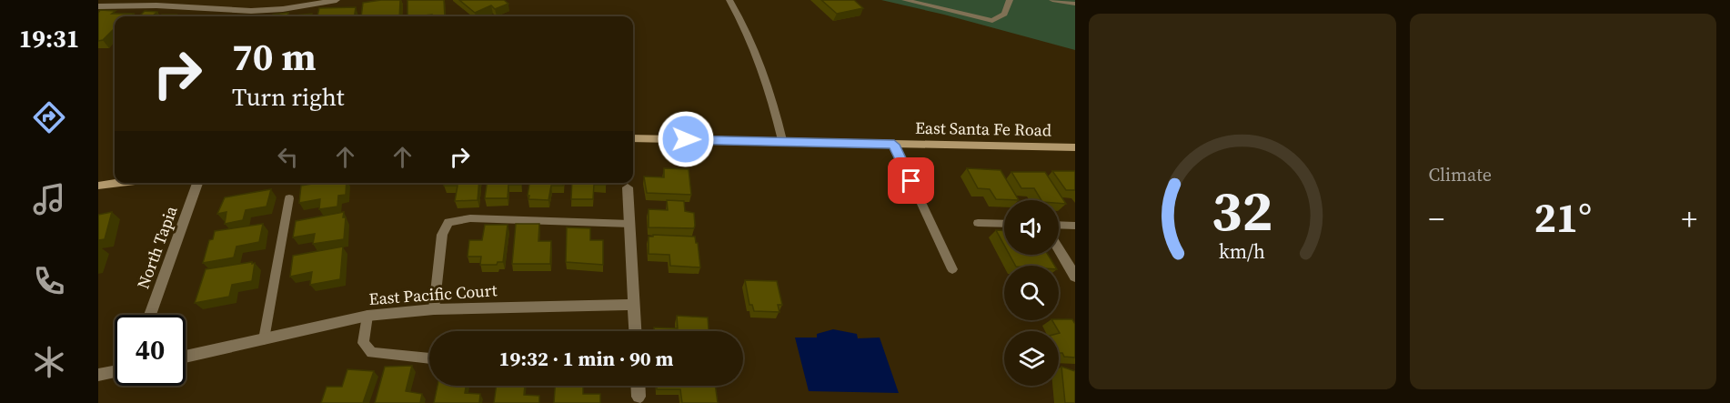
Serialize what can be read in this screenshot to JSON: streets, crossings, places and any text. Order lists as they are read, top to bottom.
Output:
{
  "streets": {
    "street": ["East Santa Fe Road", "North Tapia", "East Pacific Court"]
  },
  "page": {
    "tabs": "19:31",
    "tile": "Climate",
    "turn": ["70 m", "Turn right"],
    "heat": ["−", "21°", "+"],
    "limit": "40",
    "trip": "19:32 · 1 min · 90 m",
    "gauge": ["32", "km/h"]
  }
}
